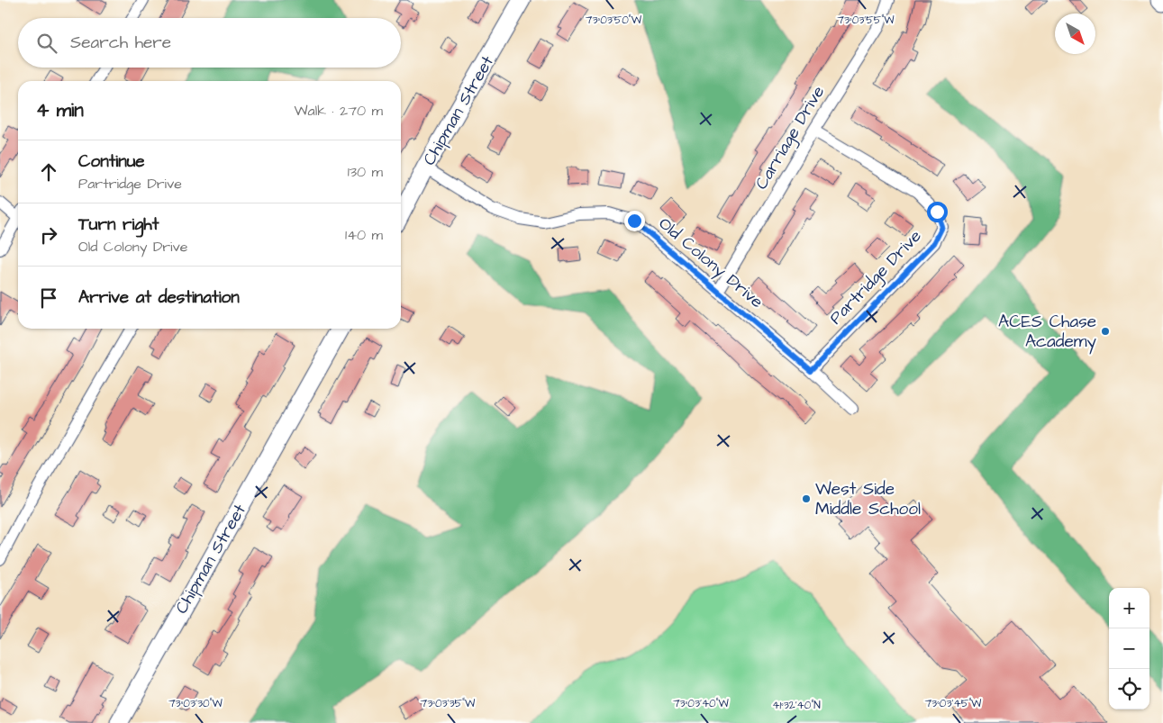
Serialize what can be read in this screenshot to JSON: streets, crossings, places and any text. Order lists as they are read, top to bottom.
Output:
{
  "streets": {
    "street": [
      "Chipman Street",
      "Carriage Drive",
      "Old Colony Drive",
      "Partridge Drive"
    ]
  },
  "crossings": [
    ["Chipman Street", "Old Colony Drive"],
    ["Carriage Drive", "Old Colony Drive"],
    ["Carriage Drive", "Partridge Drive"],
    ["Old Colony Drive", "Partridge Drive"]
  ],
  "places": ["ACES Chase Academy", "West Side Middle School"],
  "north": "bottom right",
  "page": {
    "search": "Search here",
    "heading": ["4 min", "Walk · 270 m"],
    "list": [
      ["Continue", "Partridge Drive", "130 m"],
      ["Turn right", "Old Colony Drive", "140 m"],
      "Arrive at destination"
    ],
    "map_buttons": ["+", "−"]
  },
  "coordinates": [
    "73°03'50\"W",
    "73°03'55\"W",
    "73°03'30\"W",
    "73°03'35\"W",
    "73°03'40\"W",
    "73°03'45\"W",
    "41°32'40\"N"
  ]
}
